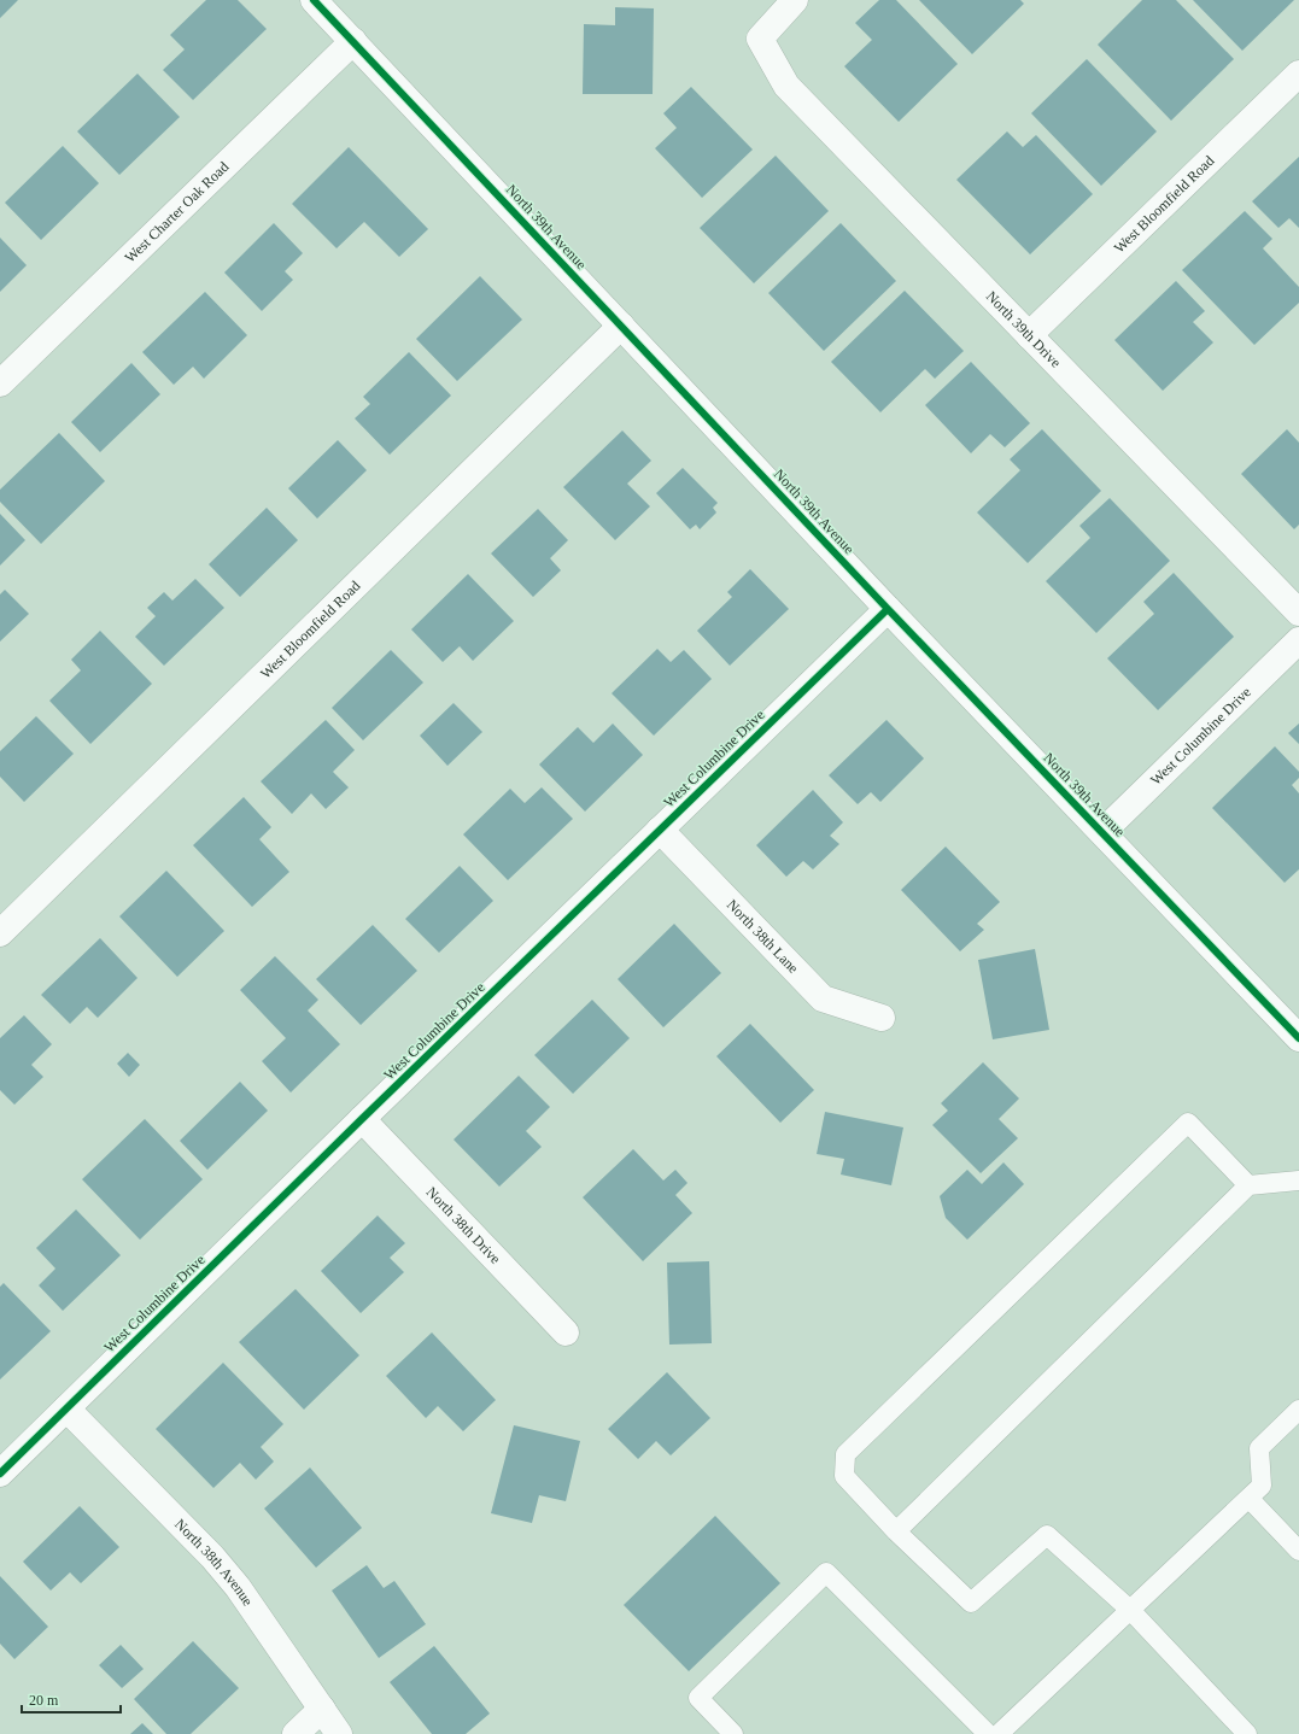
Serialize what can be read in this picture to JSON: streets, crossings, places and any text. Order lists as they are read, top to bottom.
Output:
{
  "streets": {
    "street": [
      "West Bloomfield Road",
      "West Charter Oak Road",
      "North 39th Avenue",
      "North 39th Drive",
      "West Columbine Drive",
      "North 38th Lane",
      "North 38th Drive",
      "North 38th Avenue"
    ]
  },
  "crossings": [
    ["West Bloomfield Road", "North 39th Avenue"],
    ["West Bloomfield Road", "North 39th Drive"],
    ["West Charter Oak Road", "North 39th Avenue"],
    ["North 39th Avenue", "West Columbine Drive"],
    ["West Columbine Drive", "North 38th Lane"],
    ["West Columbine Drive", "North 38th Drive"],
    ["West Columbine Drive", "North 38th Avenue"]
  ],
  "scale_bar": "20 m"
}
